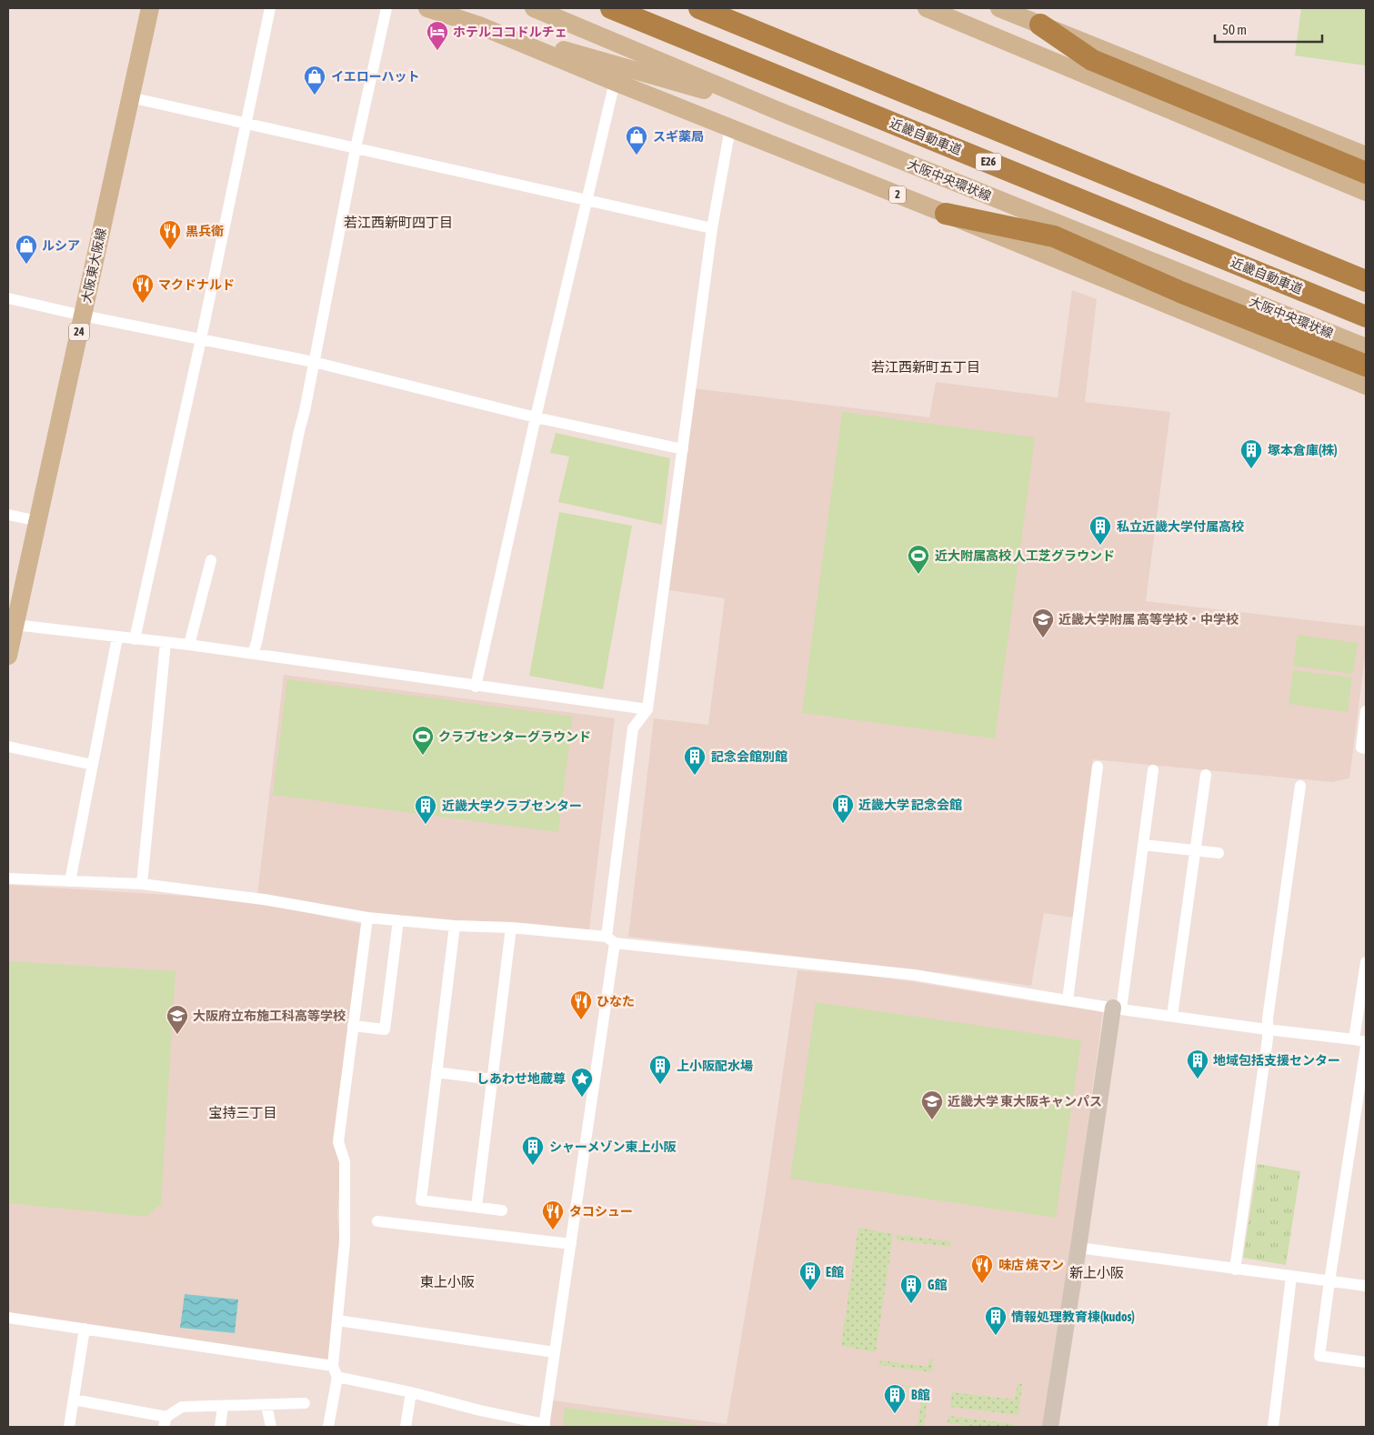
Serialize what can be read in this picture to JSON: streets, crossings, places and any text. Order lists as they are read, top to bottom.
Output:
{
  "streets": {
    "highway": ["近畿自動車道", "E26"],
    "main road": [
      "大阪中央環状線",
      "2",
      "大阪東大阪線",
      "24"
    ]
  },
  "districts": [
    "若江西新町四丁目",
    "若江西新町五丁目",
    "宝持三丁目",
    "新上小阪",
    "東上小阪"
  ],
  "places": {
    "hotel": ["ホテルココドルチェ"],
    "shop": ["イエローハット", "スギ薬局", "ルシア"],
    "restaurant": [
      "黒兵衛",
      "マクドナルド",
      "ひなた",
      "タコシュー",
      "味店 焼マン"
    ],
    "building": [
      "塚本倉庫(株)",
      "私立近畿大学付属高校",
      "記念会館別館",
      "近畿大学 記念会館",
      "近畿大学クラブセンター",
      "地域包括支援センター",
      "上小阪配水場",
      "シャーメゾン東上小阪",
      "E館",
      "G館",
      "情報処理教育棟(kudos)",
      "B館"
    ],
    "sports": ["近大附属高校 人工芝グラウンド", "クラブセンターグラウンド"],
    "school or university": ["近畿大学附属 高等学校・中学校", "大阪府立布施工科高等学校", "近畿大学 東大阪キャンパス"],
    "place": ["しあわせ地蔵尊"]
  },
  "scale_bar": "50 m"
}
